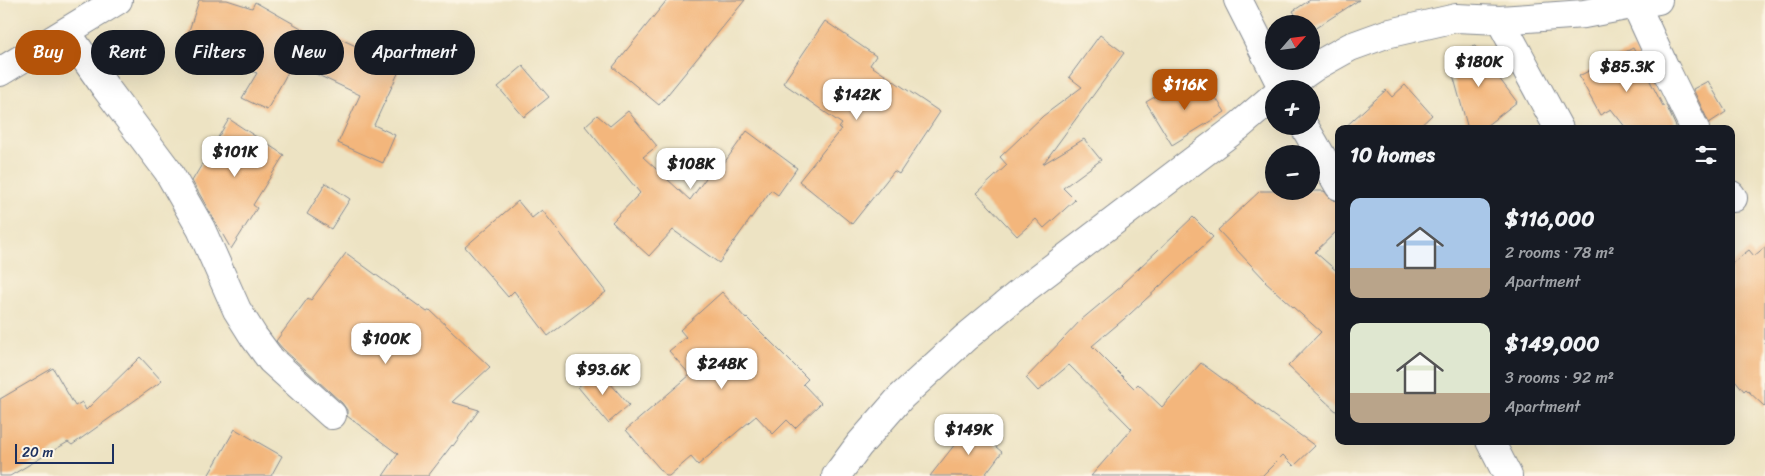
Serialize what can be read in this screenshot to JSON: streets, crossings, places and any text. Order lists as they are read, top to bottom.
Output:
{
  "scale_bar": "20 m",
  "north": "top right",
  "page": {
    "map_buttons": ["+", "−"],
    "chip": [
      "Buy",
      "Rent",
      "Filters",
      "New",
      "Apartment"
    ],
    "price": [
      "$180K",
      "$85.3K",
      "$116K",
      "$142K",
      "$101K",
      "$108K",
      "$100K",
      "$248K",
      "$93.6K",
      "$149K"
    ],
    "heading": "10 homes",
    "list": [
      {
        "name": "$116,000",
        "note": "2 rooms · 78 m² · Apartment"
      },
      {
        "name": "$149,000",
        "note": "3 rooms · 92 m² · Apartment"
      }
    ],
    "scale": "20 m"
  }
}
